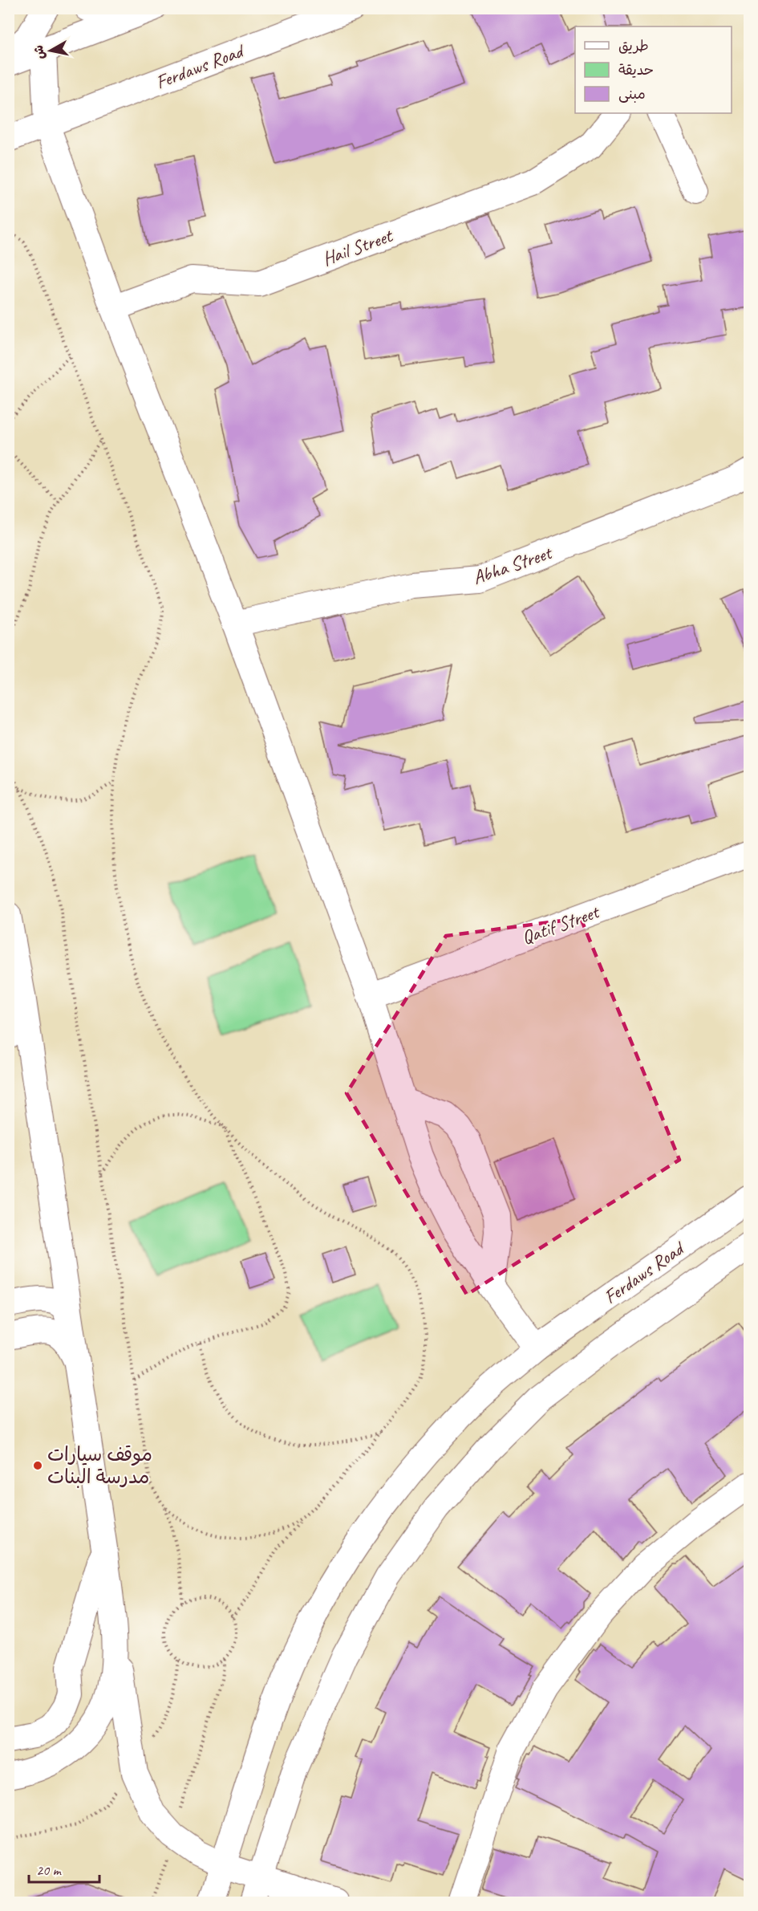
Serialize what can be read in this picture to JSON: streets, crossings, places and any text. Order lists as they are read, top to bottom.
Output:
{
  "streets": {
    "street": [
      "Ferdaws Road",
      "Hail Street",
      "Abha Street",
      "Qatif Street"
    ]
  },
  "places": ["موقف سيارات مدرسة البنات"],
  "legend": ["طريق", "حديقة", "مبنى"],
  "scale_bar": "20 m",
  "north": "left"
}
